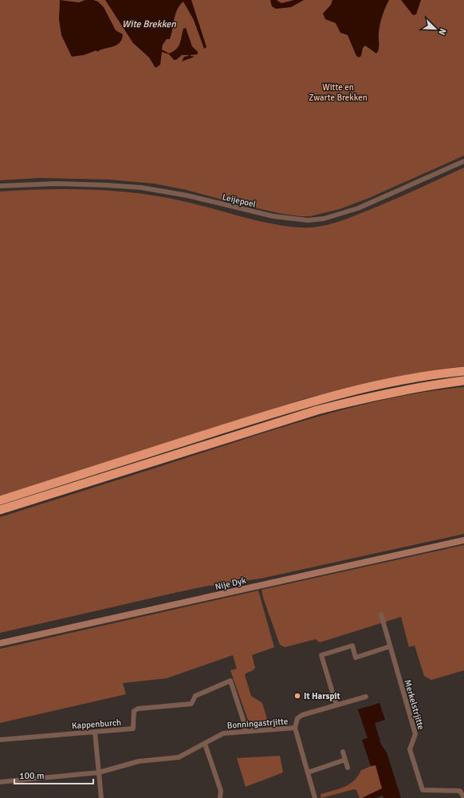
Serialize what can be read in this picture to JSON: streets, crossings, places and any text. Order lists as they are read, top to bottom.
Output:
{
  "streets": {
    "street": [
      "Leijepoel",
      "Nije Dyk",
      "Merkelstrjitte",
      "Bonningastrjitte",
      "Kappenburch"
    ]
  },
  "crossings": [
    ["Bonningastrjitte", "Kappenburch"]
  ],
  "water": ["Wite Brekken"],
  "parks": ["Witte en Zwarte Brekken"],
  "places": ["It Harspit"],
  "scale_bar": "100 m",
  "north": "bottom right"
}
